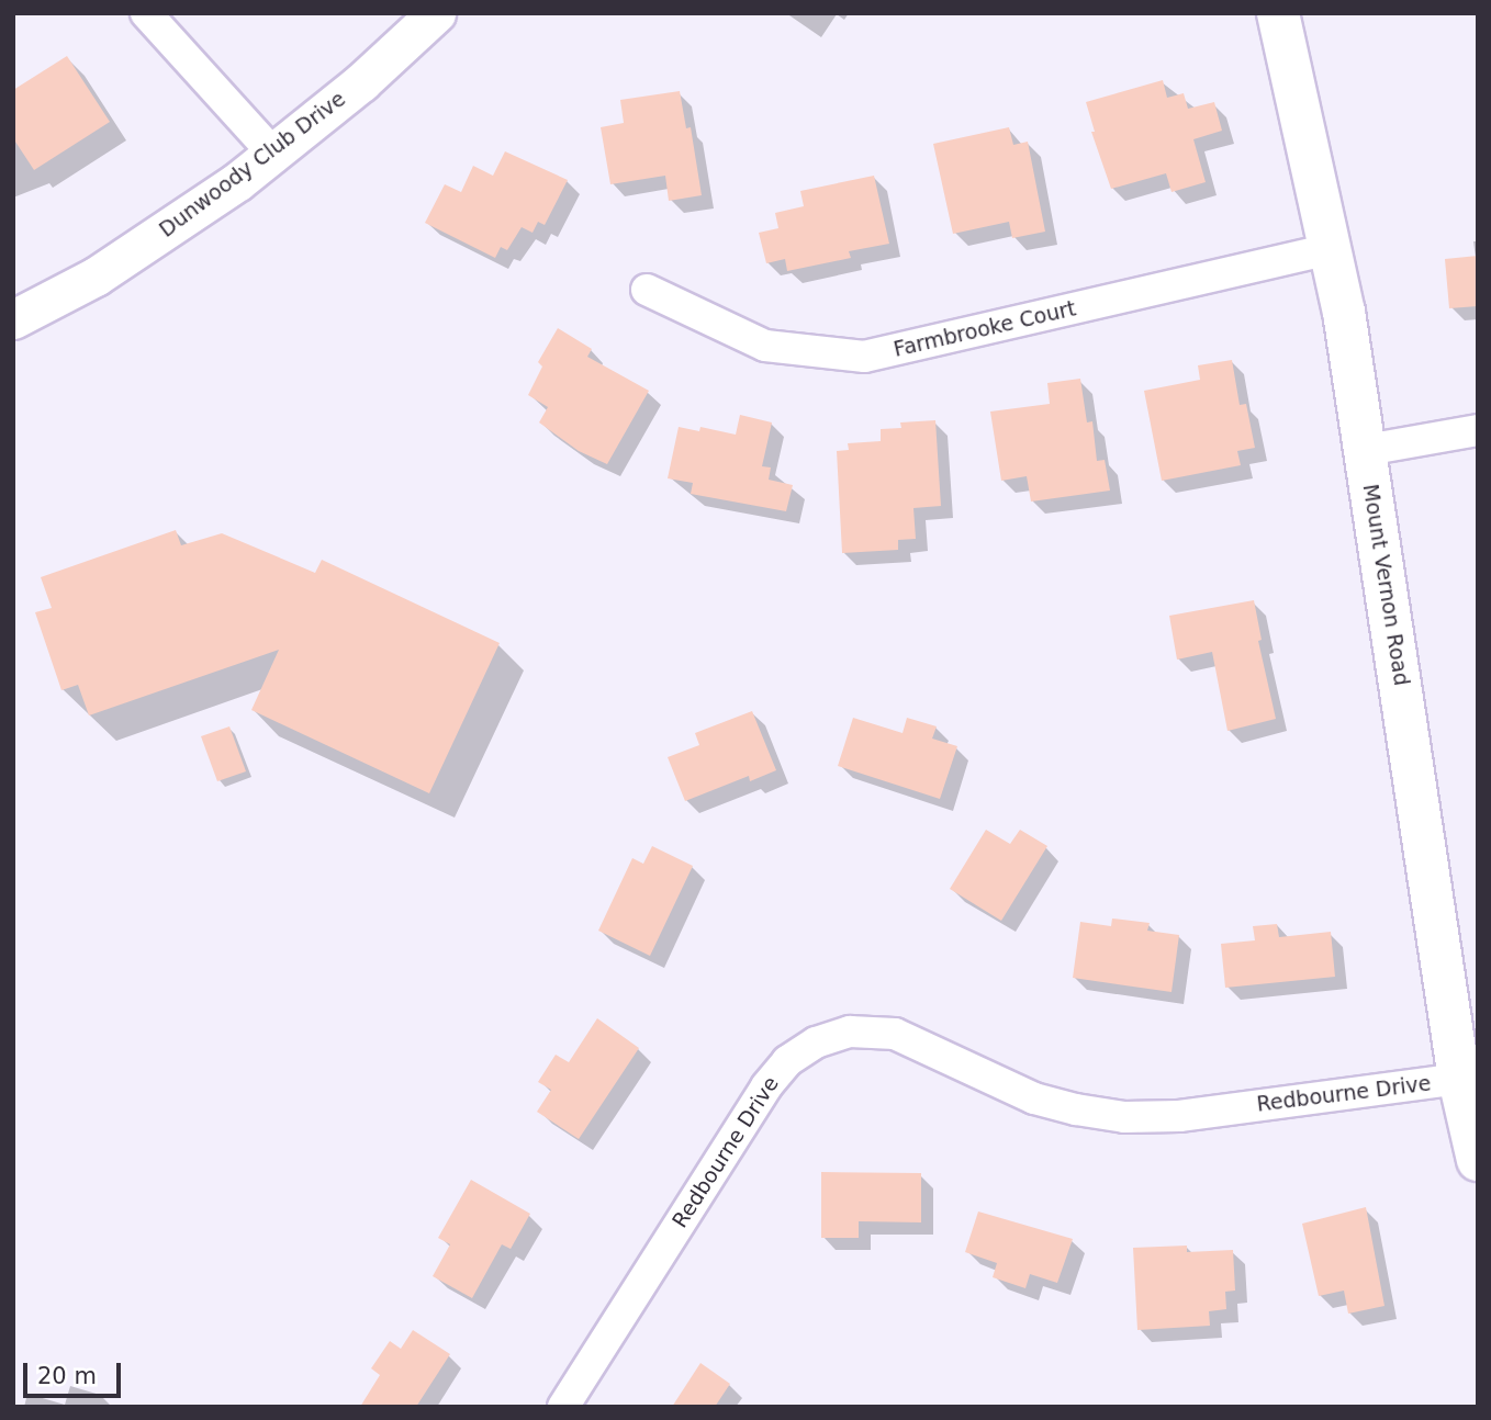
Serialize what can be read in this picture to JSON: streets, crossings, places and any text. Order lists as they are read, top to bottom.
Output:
{
  "streets": {
    "main road": ["Mount Vernon Road"],
    "street": ["Dunwoody Club Drive", "Farmbrooke Court", "Redbourne Drive"]
  },
  "crossings": [
    ["Farmbrooke Court", "Mount Vernon Road"],
    ["Mount Vernon Road", "Redbourne Drive"]
  ],
  "scale_bar": "20 m"
}
